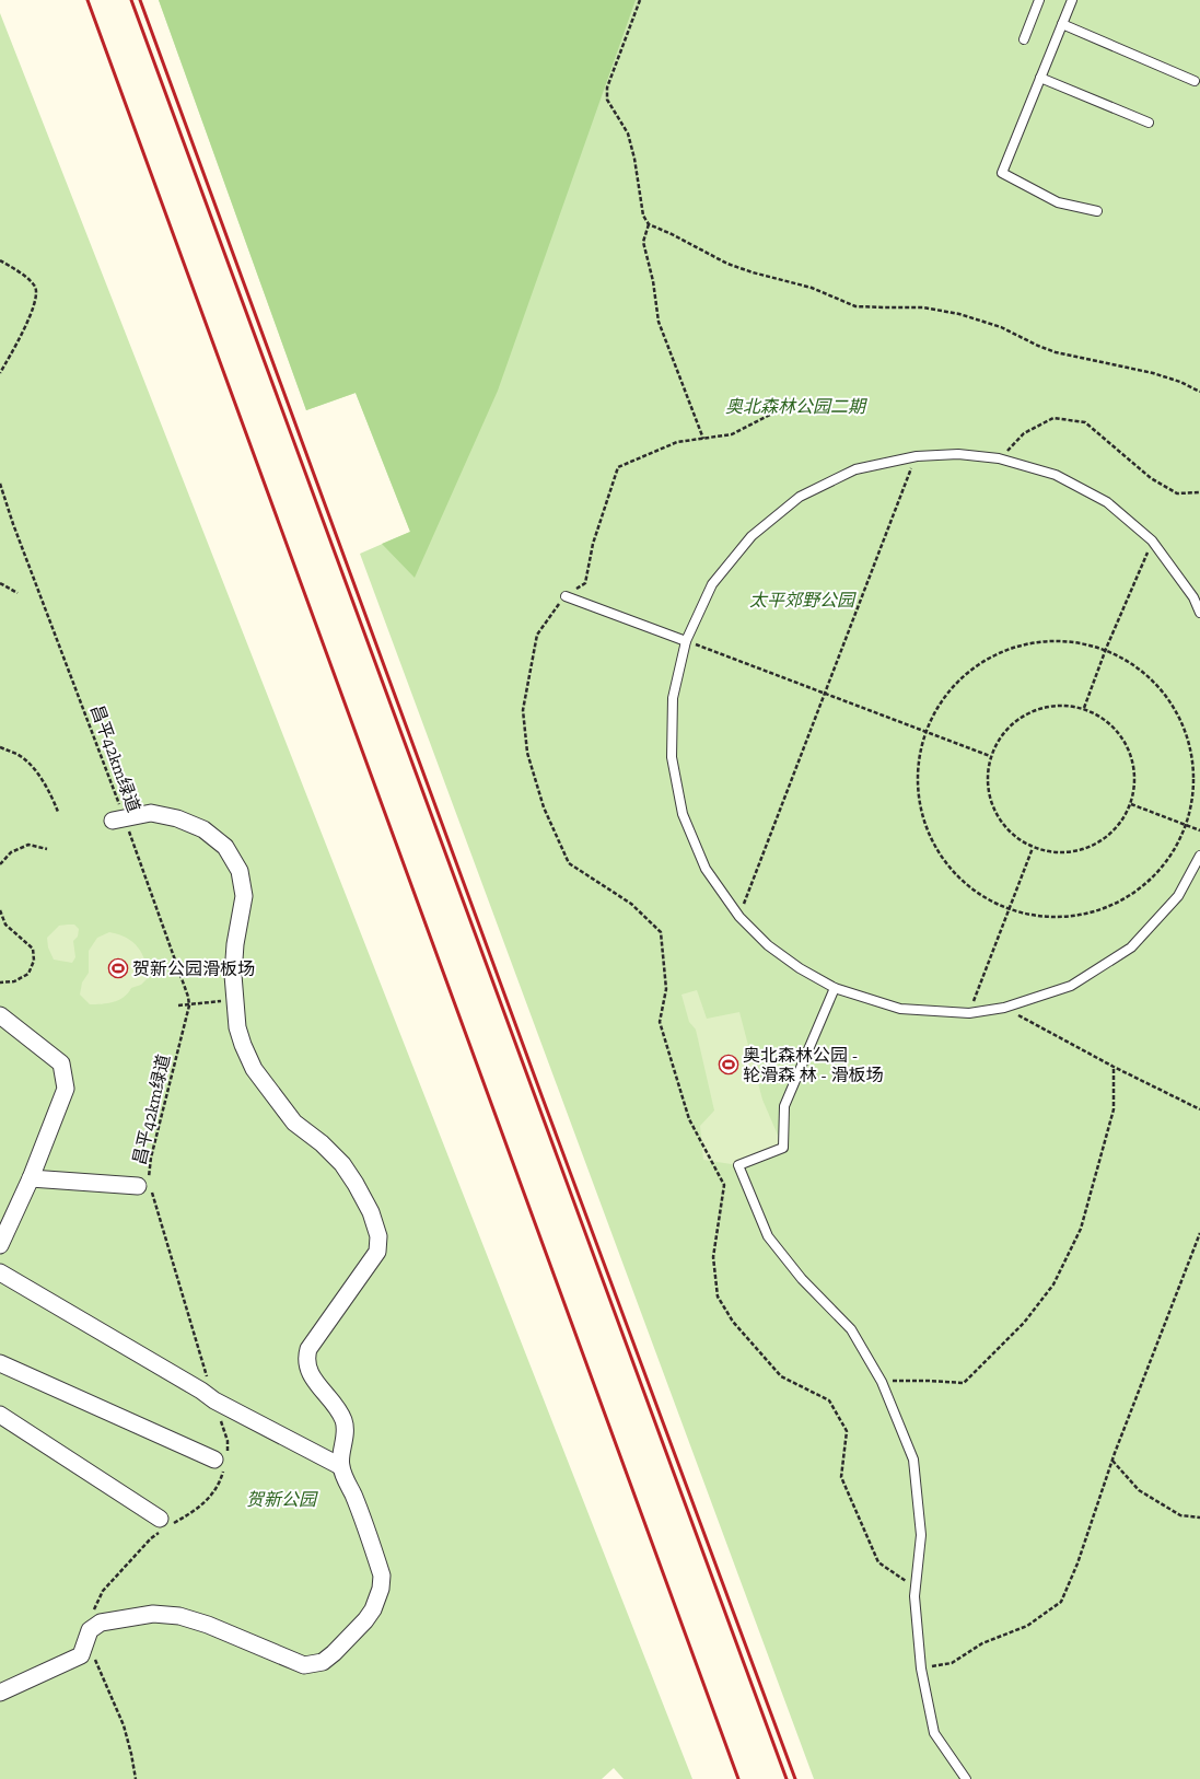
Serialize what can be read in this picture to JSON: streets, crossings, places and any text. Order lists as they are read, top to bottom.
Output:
{
  "streets": {
    "path": ["昌平42km绿道"]
  },
  "parks": ["奥北森林公园二期", "太平郊野公园", "贺新公园"],
  "places": {
    "sports": ["贺新公园滑板场", "奥北森林公园 - 轮滑森 林 - 滑板场"]
  }
}
